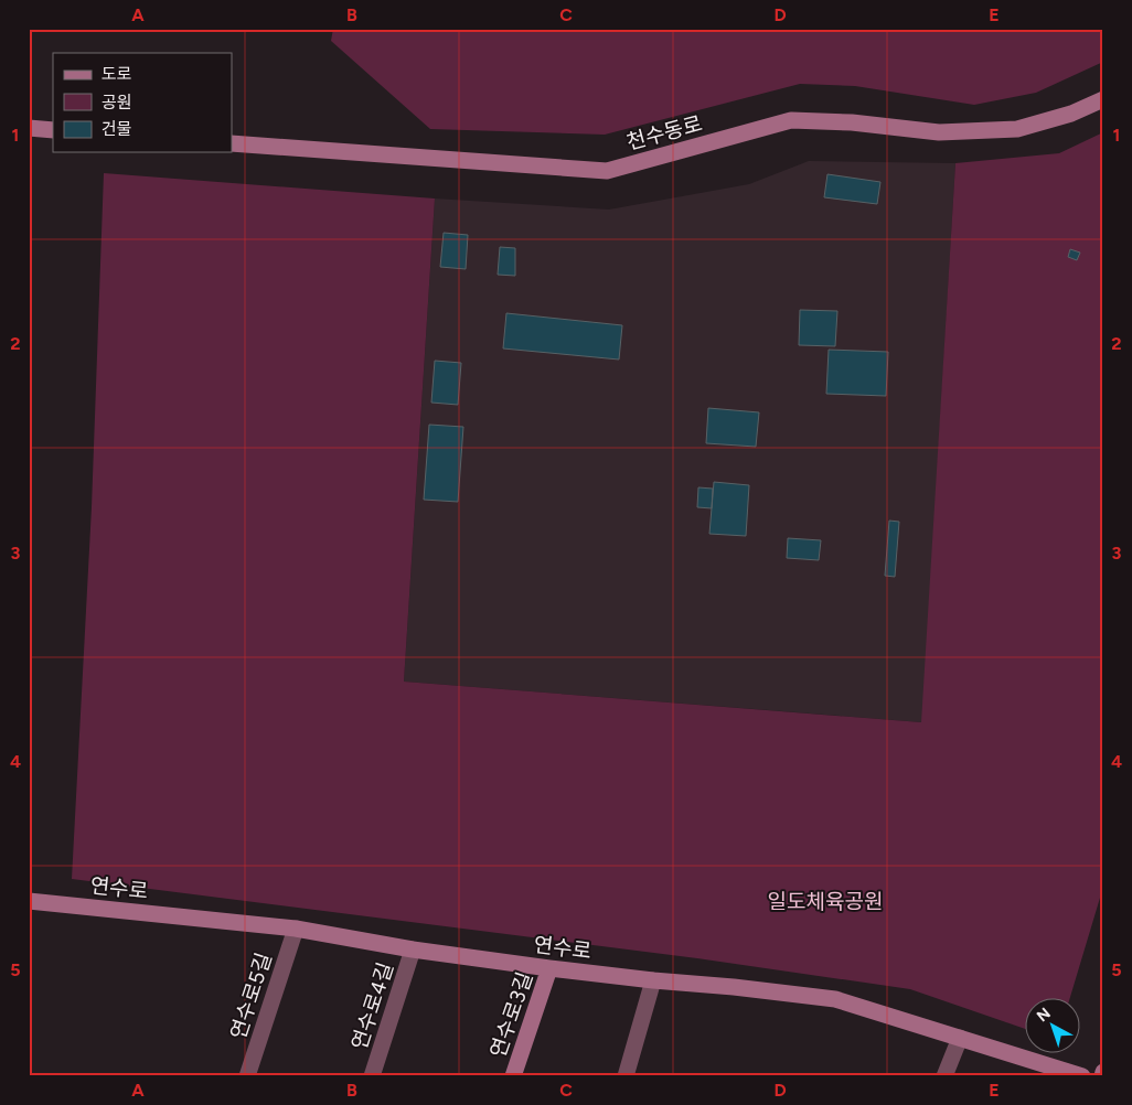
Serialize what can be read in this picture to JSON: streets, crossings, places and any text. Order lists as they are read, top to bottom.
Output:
{
  "streets": {
    "street": [
      "천수동로",
      "연수로",
      "연수로5길",
      "연수로4길",
      "연수로3길"
    ]
  },
  "crossings": [
    ["연수로", "연수로5길"],
    ["연수로", "연수로4길"],
    ["연수로", "연수로3길"]
  ],
  "parks": ["일도체육공원"],
  "legend": ["도로", "공원", "건물"],
  "north": "top left",
  "grid": {
    "columns": [
      "A",
      "B",
      "C",
      "D",
      "E"
    ],
    "rows": [
      "1",
      "2",
      "3",
      "4",
      "5"
    ]
  }
}
